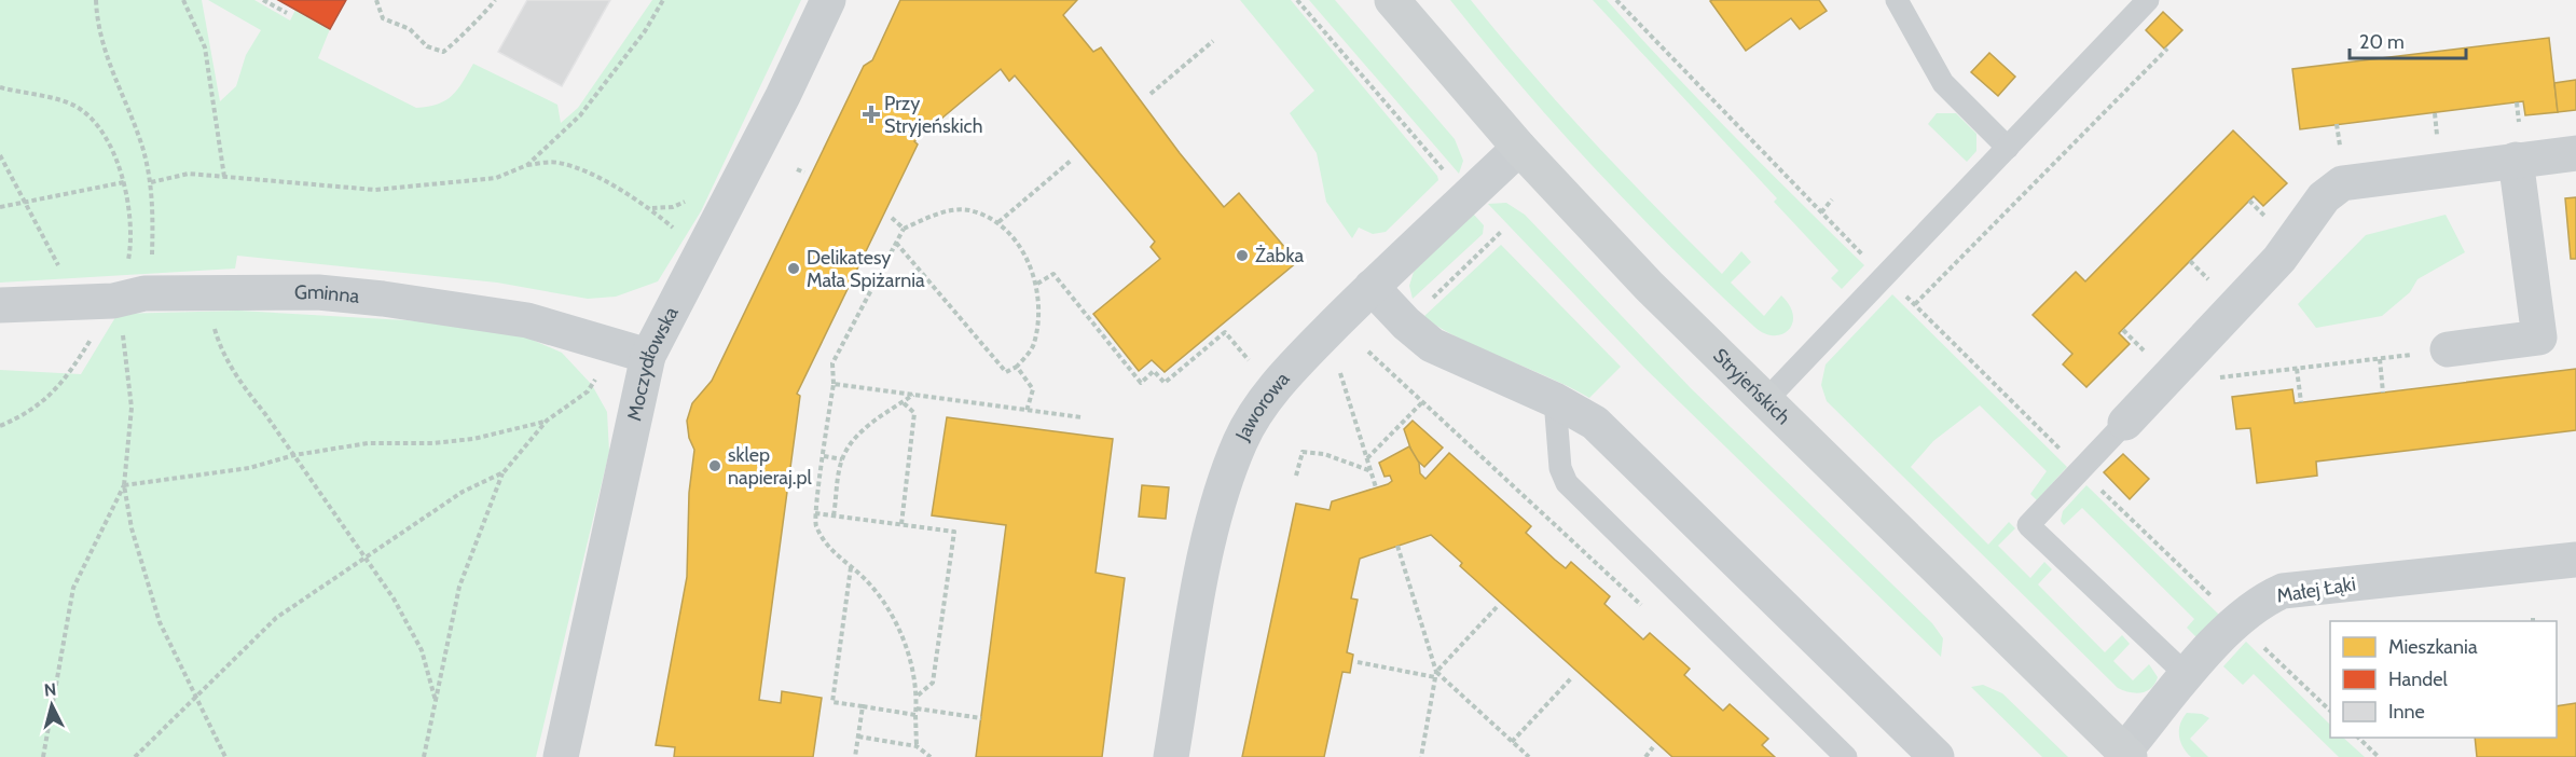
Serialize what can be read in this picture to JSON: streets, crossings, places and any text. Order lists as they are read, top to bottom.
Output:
{
  "streets": {
    "street": [
      "Gminna",
      "Moczydłowska",
      "Stryjeńskich",
      "Jaworowa",
      "Małej Łąki"
    ]
  },
  "crossings": [
    ["Gminna", "Moczydłowska"],
    ["Stryjeńskich", "Jaworowa"],
    ["Stryjeńskich", "Małej Łąki"]
  ],
  "places": {
    "health": ["Przy Stryjeńskich"],
    "other": ["Żabka", "Delikatesy Mała Spiżarnia", "sklep napieraj.pl"]
  },
  "legend": ["Mieszkania", "Handel", "Inne"],
  "scale_bar": "20 m",
  "north": "top"
}
